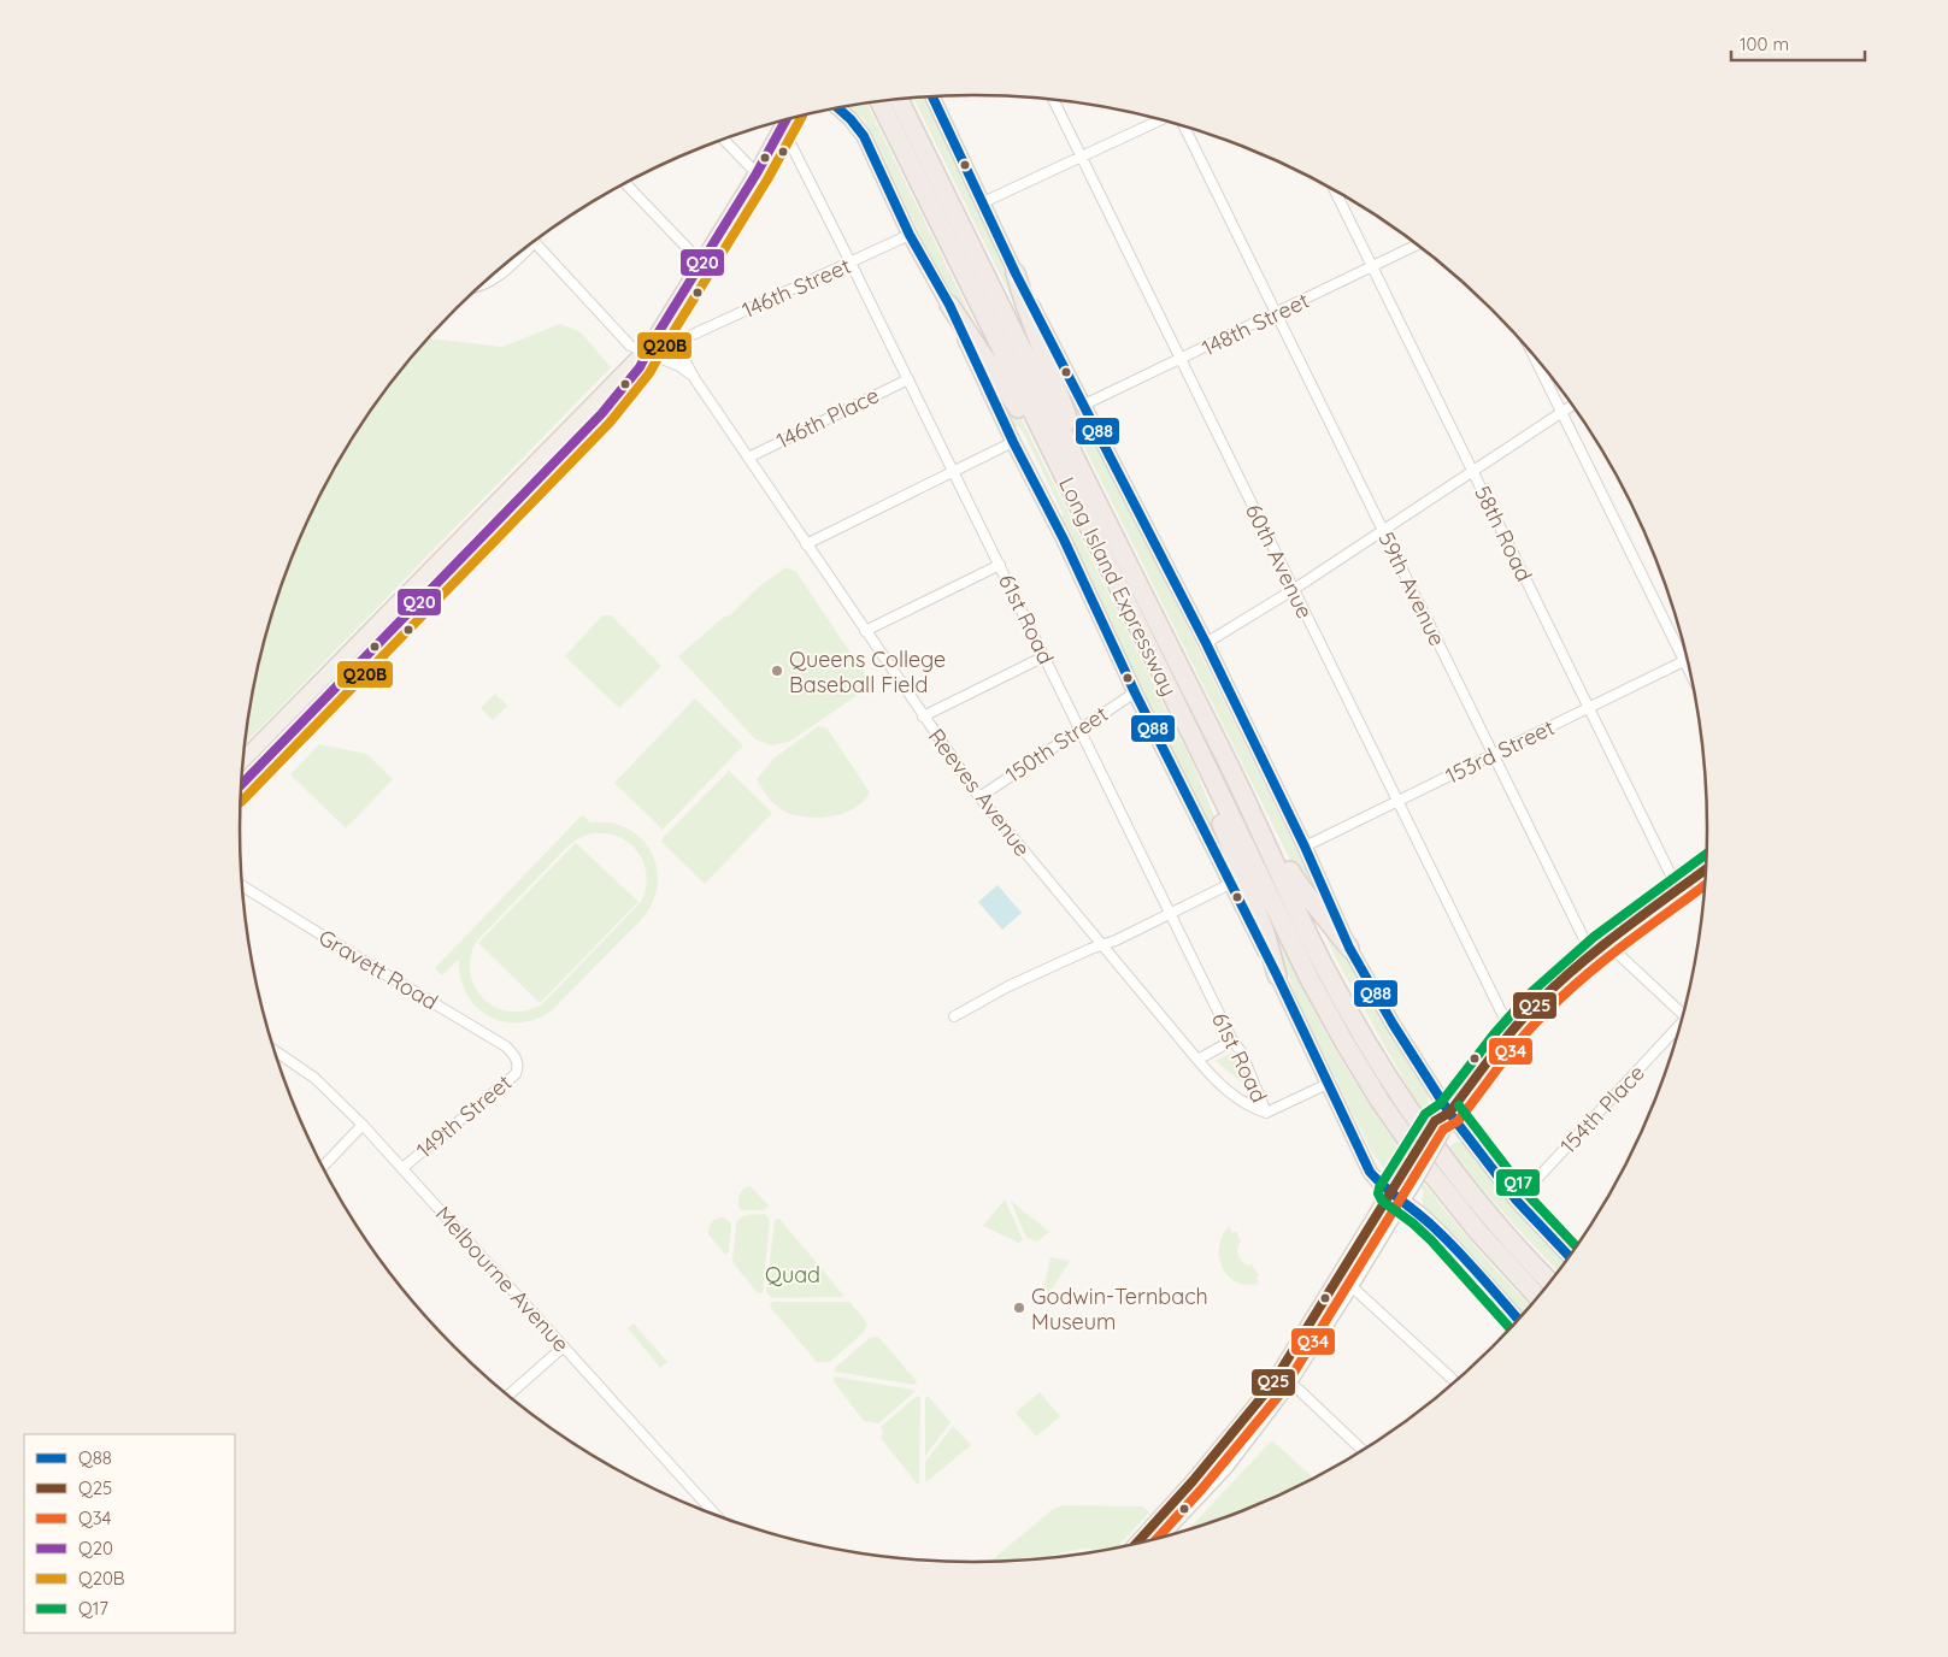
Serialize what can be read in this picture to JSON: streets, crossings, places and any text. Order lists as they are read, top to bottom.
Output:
{
  "streets": {
    "highway": ["Long Island Expressway"],
    "street": [
      "146th Street",
      "148th Street",
      "146th Place",
      "58th Road",
      "60th Avenue",
      "59th Avenue",
      "61st Road",
      "150th Street",
      "153rd Street",
      "Reeves Avenue",
      "Gravett Road",
      "154th Place",
      "149th Street",
      "Melbourne Avenue"
    ]
  },
  "crossings": [
    ["146th Street", "61st Road"],
    ["146th Street", "Reeves Avenue"],
    ["148th Street", "58th Road"],
    ["148th Street", "60th Avenue"],
    ["148th Street", "59th Avenue"],
    ["146th Place", "61st Road"],
    ["146th Place", "Reeves Avenue"],
    ["58th Road", "153rd Street"],
    ["60th Avenue", "153rd Street"],
    ["59th Avenue", "153rd Street"],
    ["61st Road", "150th Street"],
    ["61st Road", "Reeves Avenue"],
    ["150th Street", "Reeves Avenue"],
    ["Gravett Road", "149th Street"],
    ["149th Street", "Melbourne Avenue"]
  ],
  "parks": ["Quad"],
  "places": ["Queens College Baseball Field", "Godwin-Ternbach Museum"],
  "lines": [
    "transit line Q88",
    "transit line Q20B",
    "transit line Q20",
    "transit line Q17",
    "transit line Q25",
    "transit line Q34"
  ],
  "legend": [
    "Q88",
    "Q25",
    "Q34",
    "Q20",
    "Q20B",
    "Q17"
  ],
  "scale_bar": "100 m"
}
